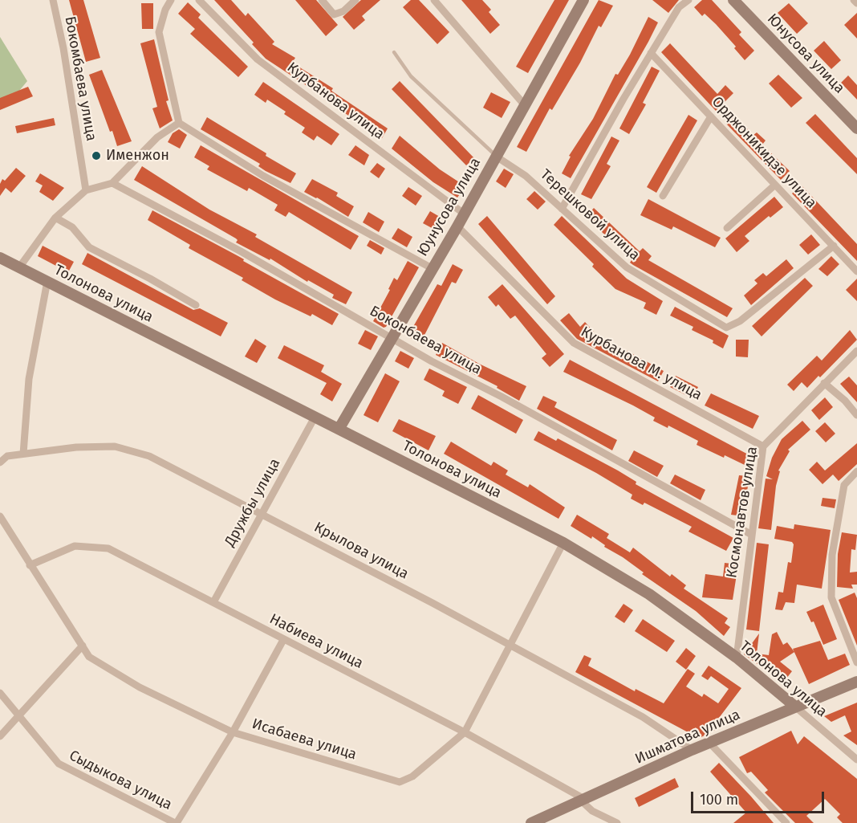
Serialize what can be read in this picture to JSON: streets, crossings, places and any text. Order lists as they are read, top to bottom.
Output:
{
  "streets": {
    "main road": [
      "Юнусова улица",
      "Юунусова улица",
      "Толонова улица",
      "Ишматова улица"
    ],
    "street": [
      "Бокомбаева улица",
      "Курбанова улица",
      "Орджоникидзе улица",
      "Терешковой улица",
      "Боконбаева улица",
      "Курбанова М. улица",
      "Дружбы улица",
      "Космонавтов улица",
      "Крылова улица",
      "Набиева улица",
      "Исабаева улица",
      "Сыдыкова улица"
    ]
  },
  "crossings": [
    ["Курбанова улица", "Юунусова улица"],
    ["Орджоникидзе улица", "Терешковой улица"],
    ["Юунусова улица", "Терешковой улица"],
    ["Юунусова улица", "Толонова улица"],
    ["Юунусова улица", "Боконбаева улица"],
    ["Юунусова улица", "Курбанова М. улица"],
    ["Толонова улица", "Дружбы улица"],
    ["Толонова улица", "Космонавтов улица"],
    ["Толонова улица", "Ишматова улица"],
    ["Толонова улица", "Исабаева улица"],
    ["Боконбаева улица", "Космонавтов улица"],
    ["Курбанова М. улица", "Космонавтов улица"],
    ["Дружбы улица", "Крылова улица"],
    ["Дружбы улица", "Набиева улица"],
    ["Крылова улица", "Ишматова улица"],
    ["Крылова улица", "Исабаева улица"],
    ["Набиева улица", "Ишматова улица"],
    ["Набиева улица", "Исабаева улица"]
  ],
  "places": ["Именжон"],
  "scale_bar": "100 m"
}
